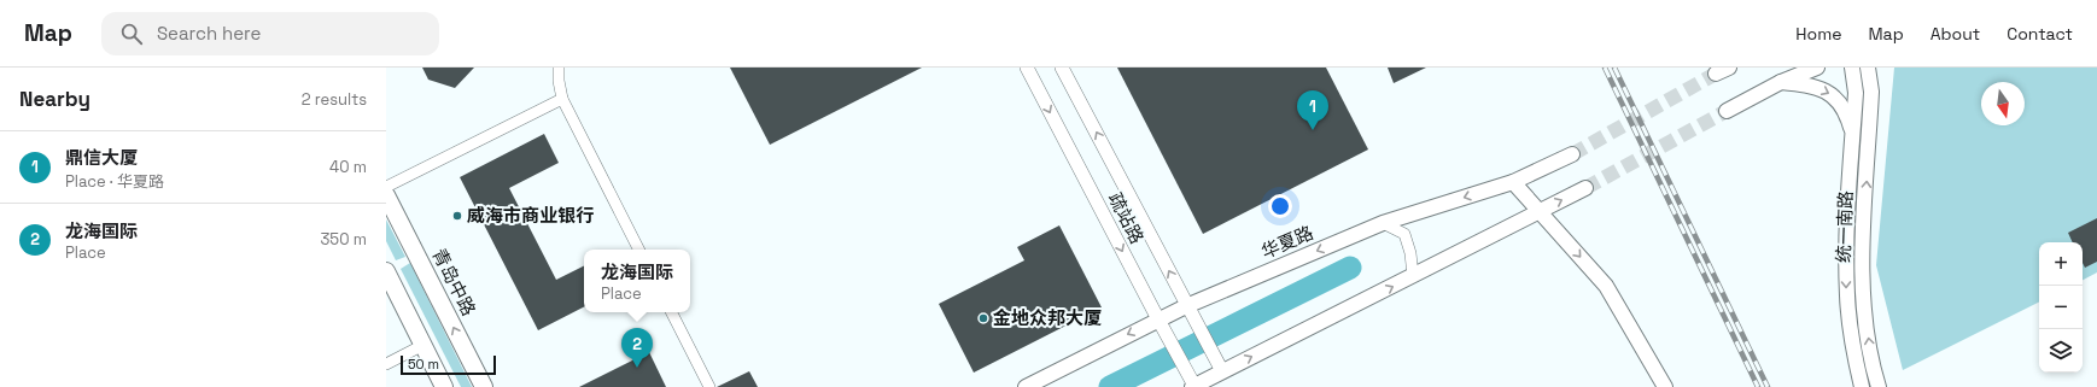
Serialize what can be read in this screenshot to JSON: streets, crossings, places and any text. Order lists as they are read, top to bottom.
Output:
{
  "streets": {
    "main road": ["统一南路", "华夏路", "青岛中路"],
    "street": ["疏站路"]
  },
  "crossings": [
    ["疏站路", "华夏路"]
  ],
  "places": ["威海市商业银行", "金地众邦大厦"],
  "scale_bar": "50 m",
  "north": "bottom",
  "page": {
    "header": "Map",
    "search": "Search here",
    "nav": [
      "Home",
      "Map",
      "About",
      "Contact"
    ],
    "heading": ["Nearby", "2 results"],
    "pins": ["1", "2"],
    "list": [
      {
        "mark": "1",
        "name": "鼎信大厦",
        "note": "Place · 华夏路",
        "value": "40 m"
      },
      {
        "mark": "2",
        "name": "龙海国际",
        "note": "Place",
        "value": "350 m"
      }
    ],
    "map_buttons": ["+", "−"],
    "popup": ["龙海国际", "Place"],
    "scale": "50 m"
  }
}
